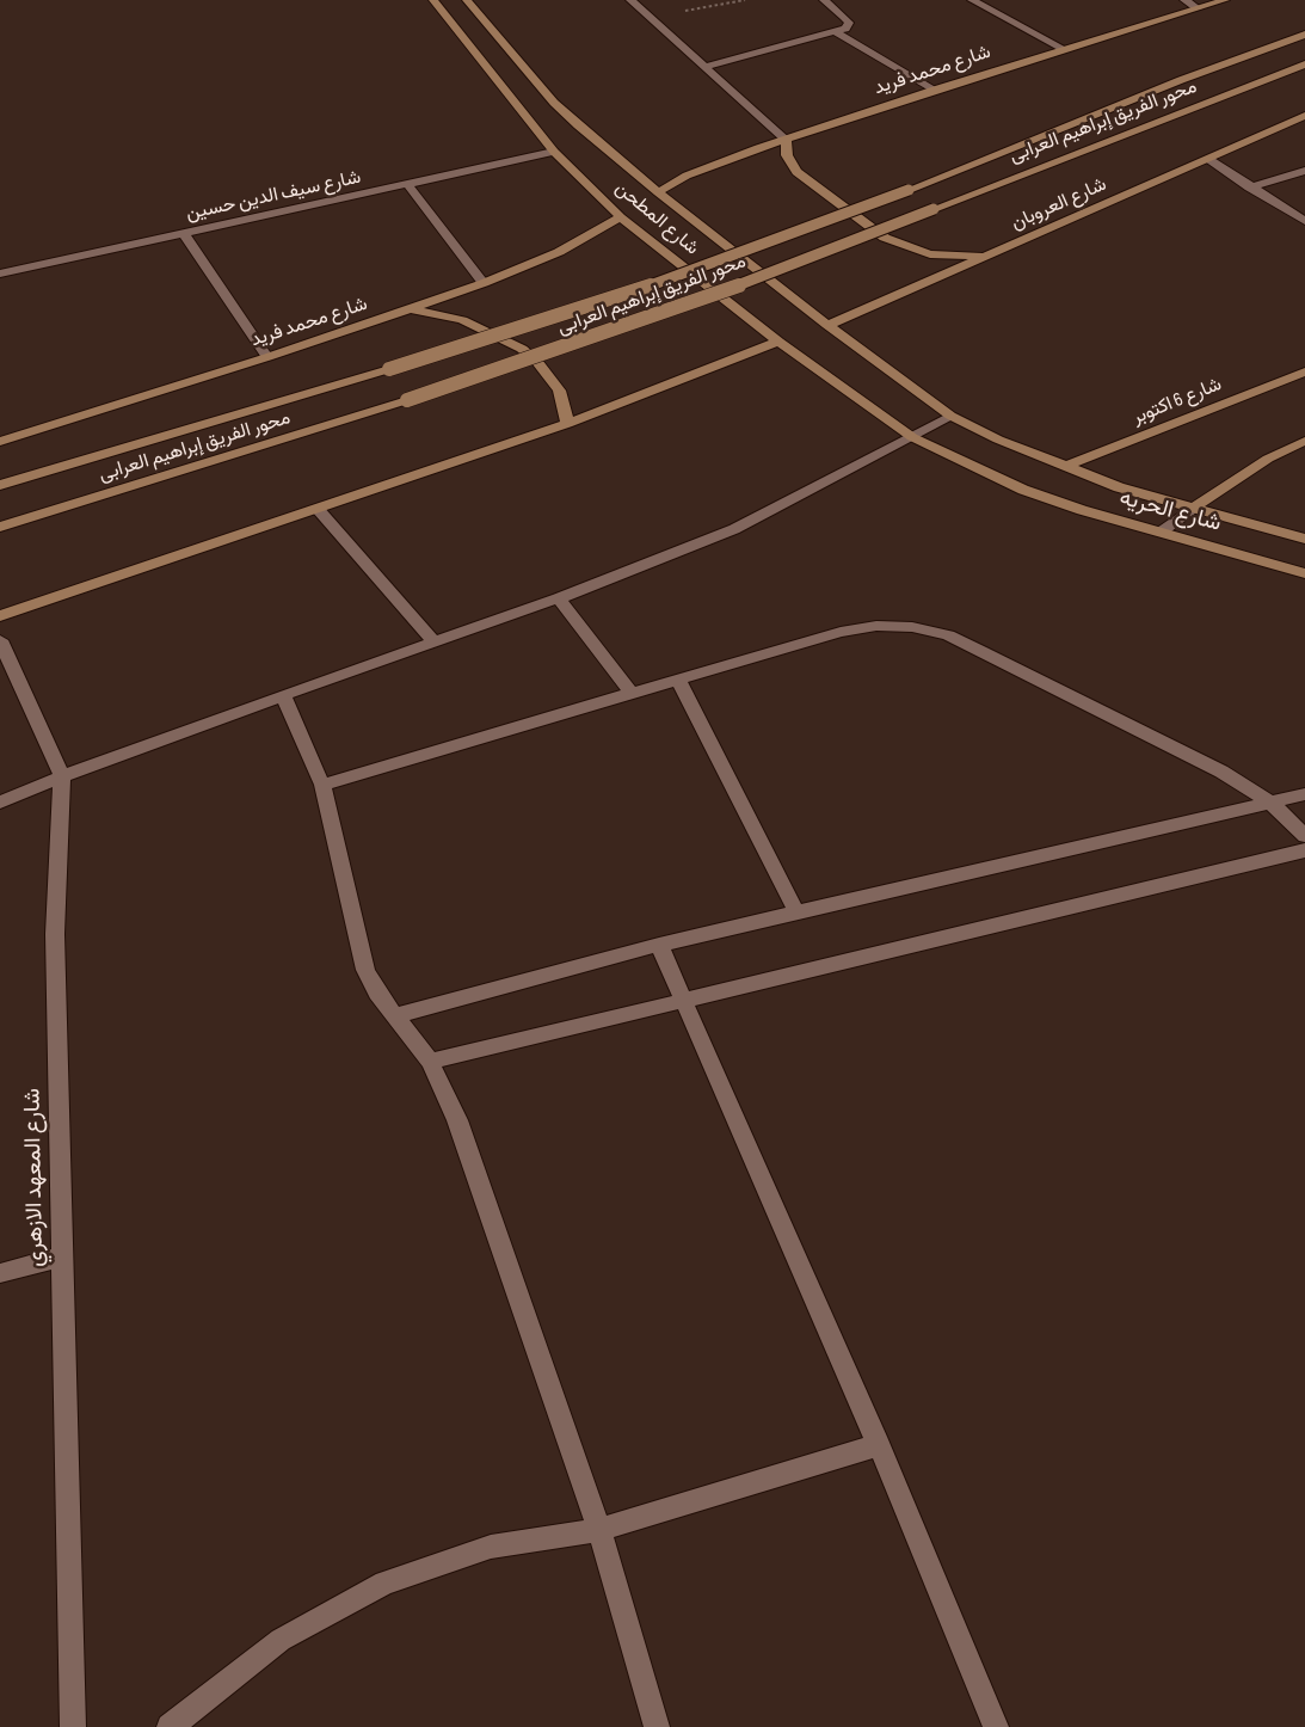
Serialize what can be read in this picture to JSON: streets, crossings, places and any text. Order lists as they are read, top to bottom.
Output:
{
  "streets": {
    "street": [
      "شارع محمد فريد",
      "محور الفريق إبراهيم العرابى",
      "شارع سيف الدين حسين",
      "شارع العروبان",
      "شارع المطحن",
      "شارع 6 اكتوبر",
      "شارع الحريه",
      "شارع المعهد الازهري"
    ]
  },
  "crossings": [
    ["شارع محمد فريد", "شارع المطحن"],
    ["شارع سيف الدين حسين", "شارع المطحن"],
    ["شارع العروبان", "شارع المطحن"],
    ["شارع المطحن", "شارع 6 اكتوبر"],
    ["شارع المطحن", "شارع الحريه"],
    ["شارع 6 اكتوبر", "شارع الحريه"]
  ]
}
